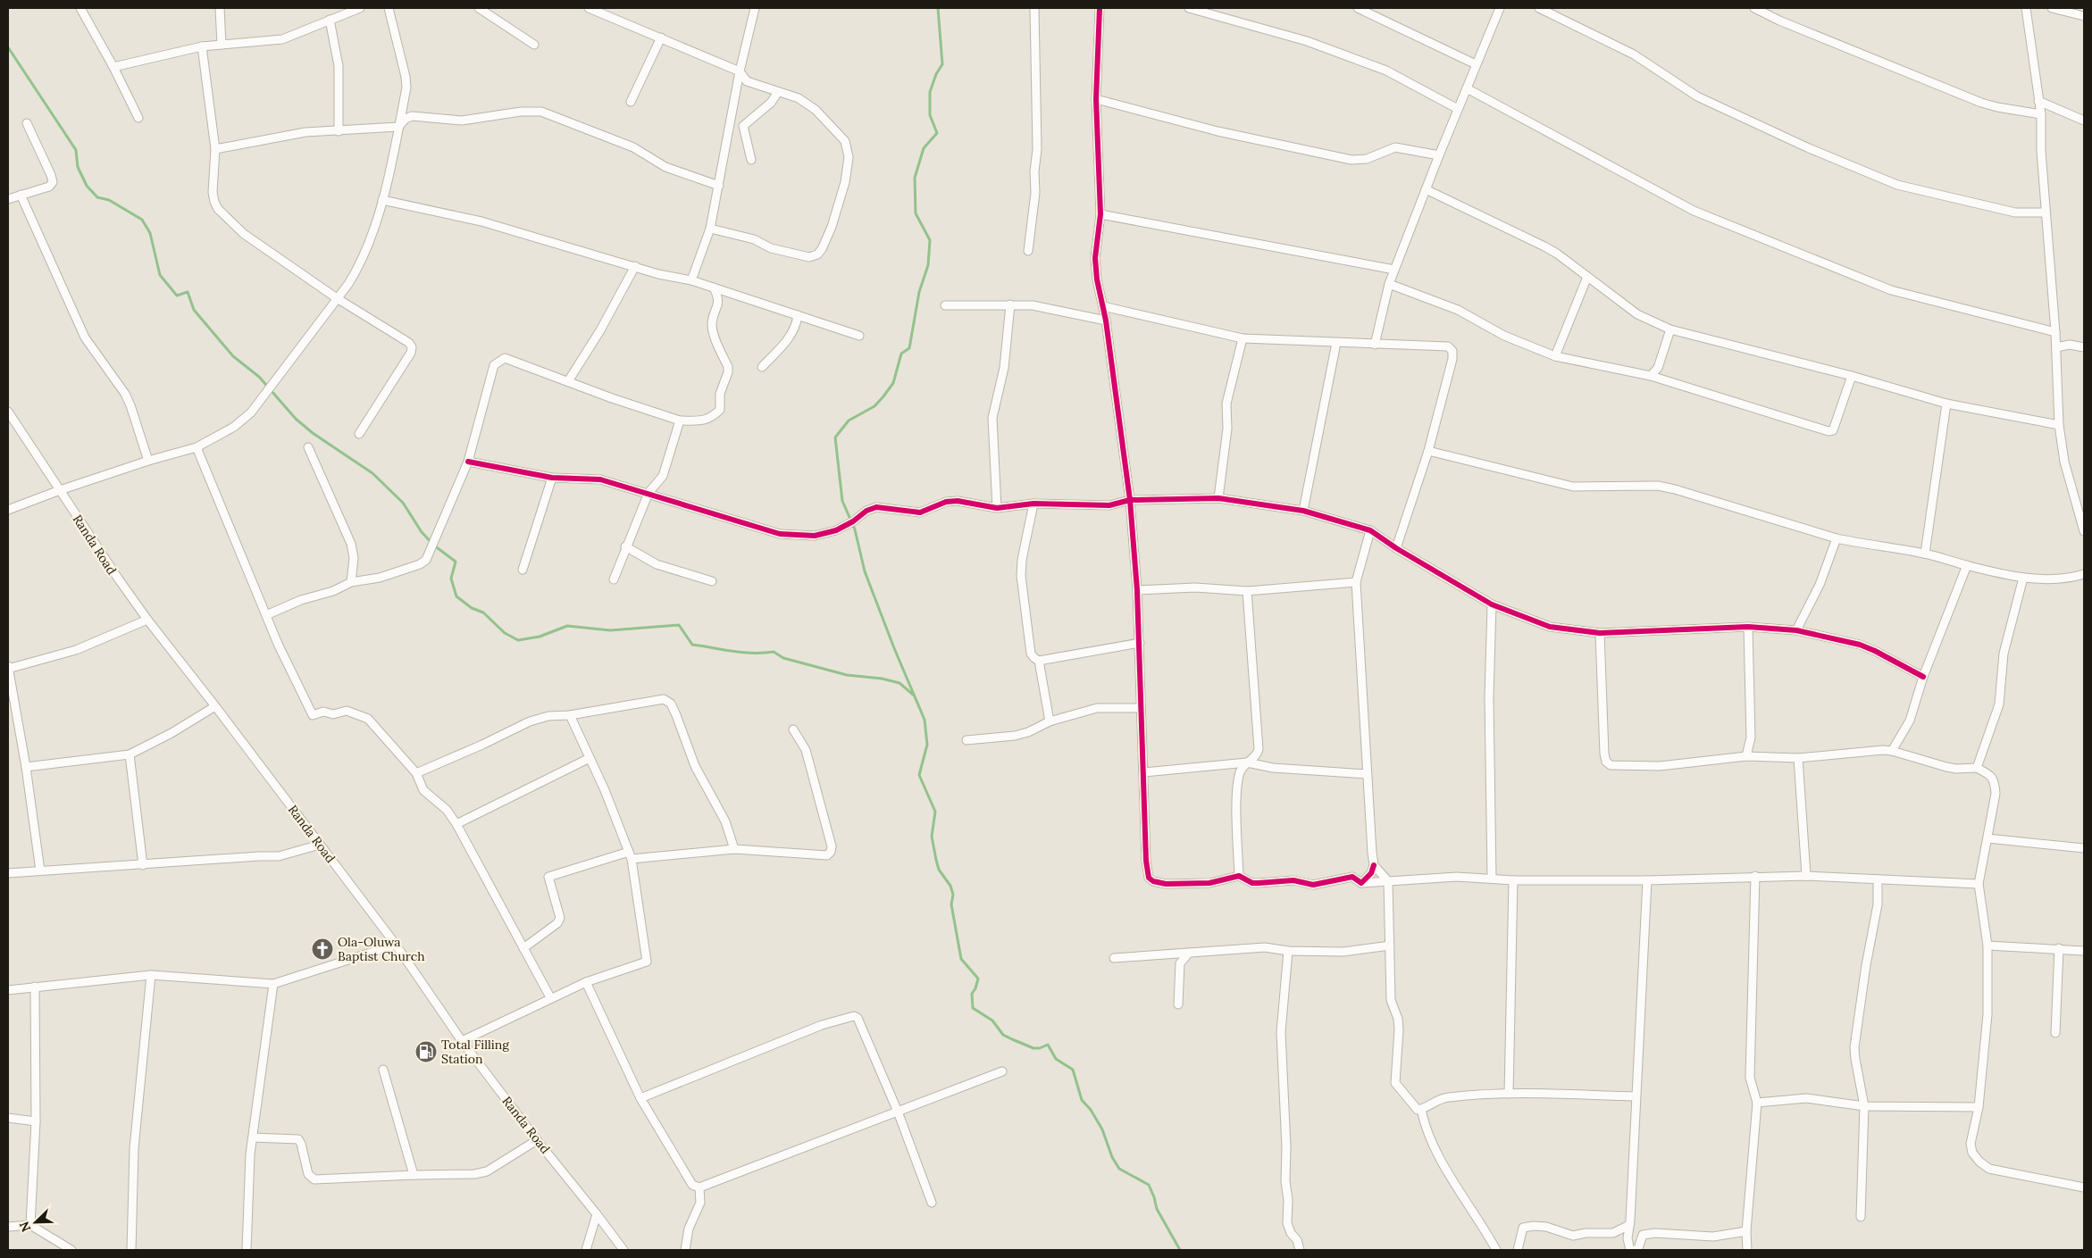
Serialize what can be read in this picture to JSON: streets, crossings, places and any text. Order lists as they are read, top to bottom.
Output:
{
  "streets": {
    "street": ["Randa Road"]
  },
  "places": {
    "church": ["Ola-Oluwa Baptist Church"],
    "fuel station": ["Total Filling Station"]
  },
  "north": "bottom left"
}
